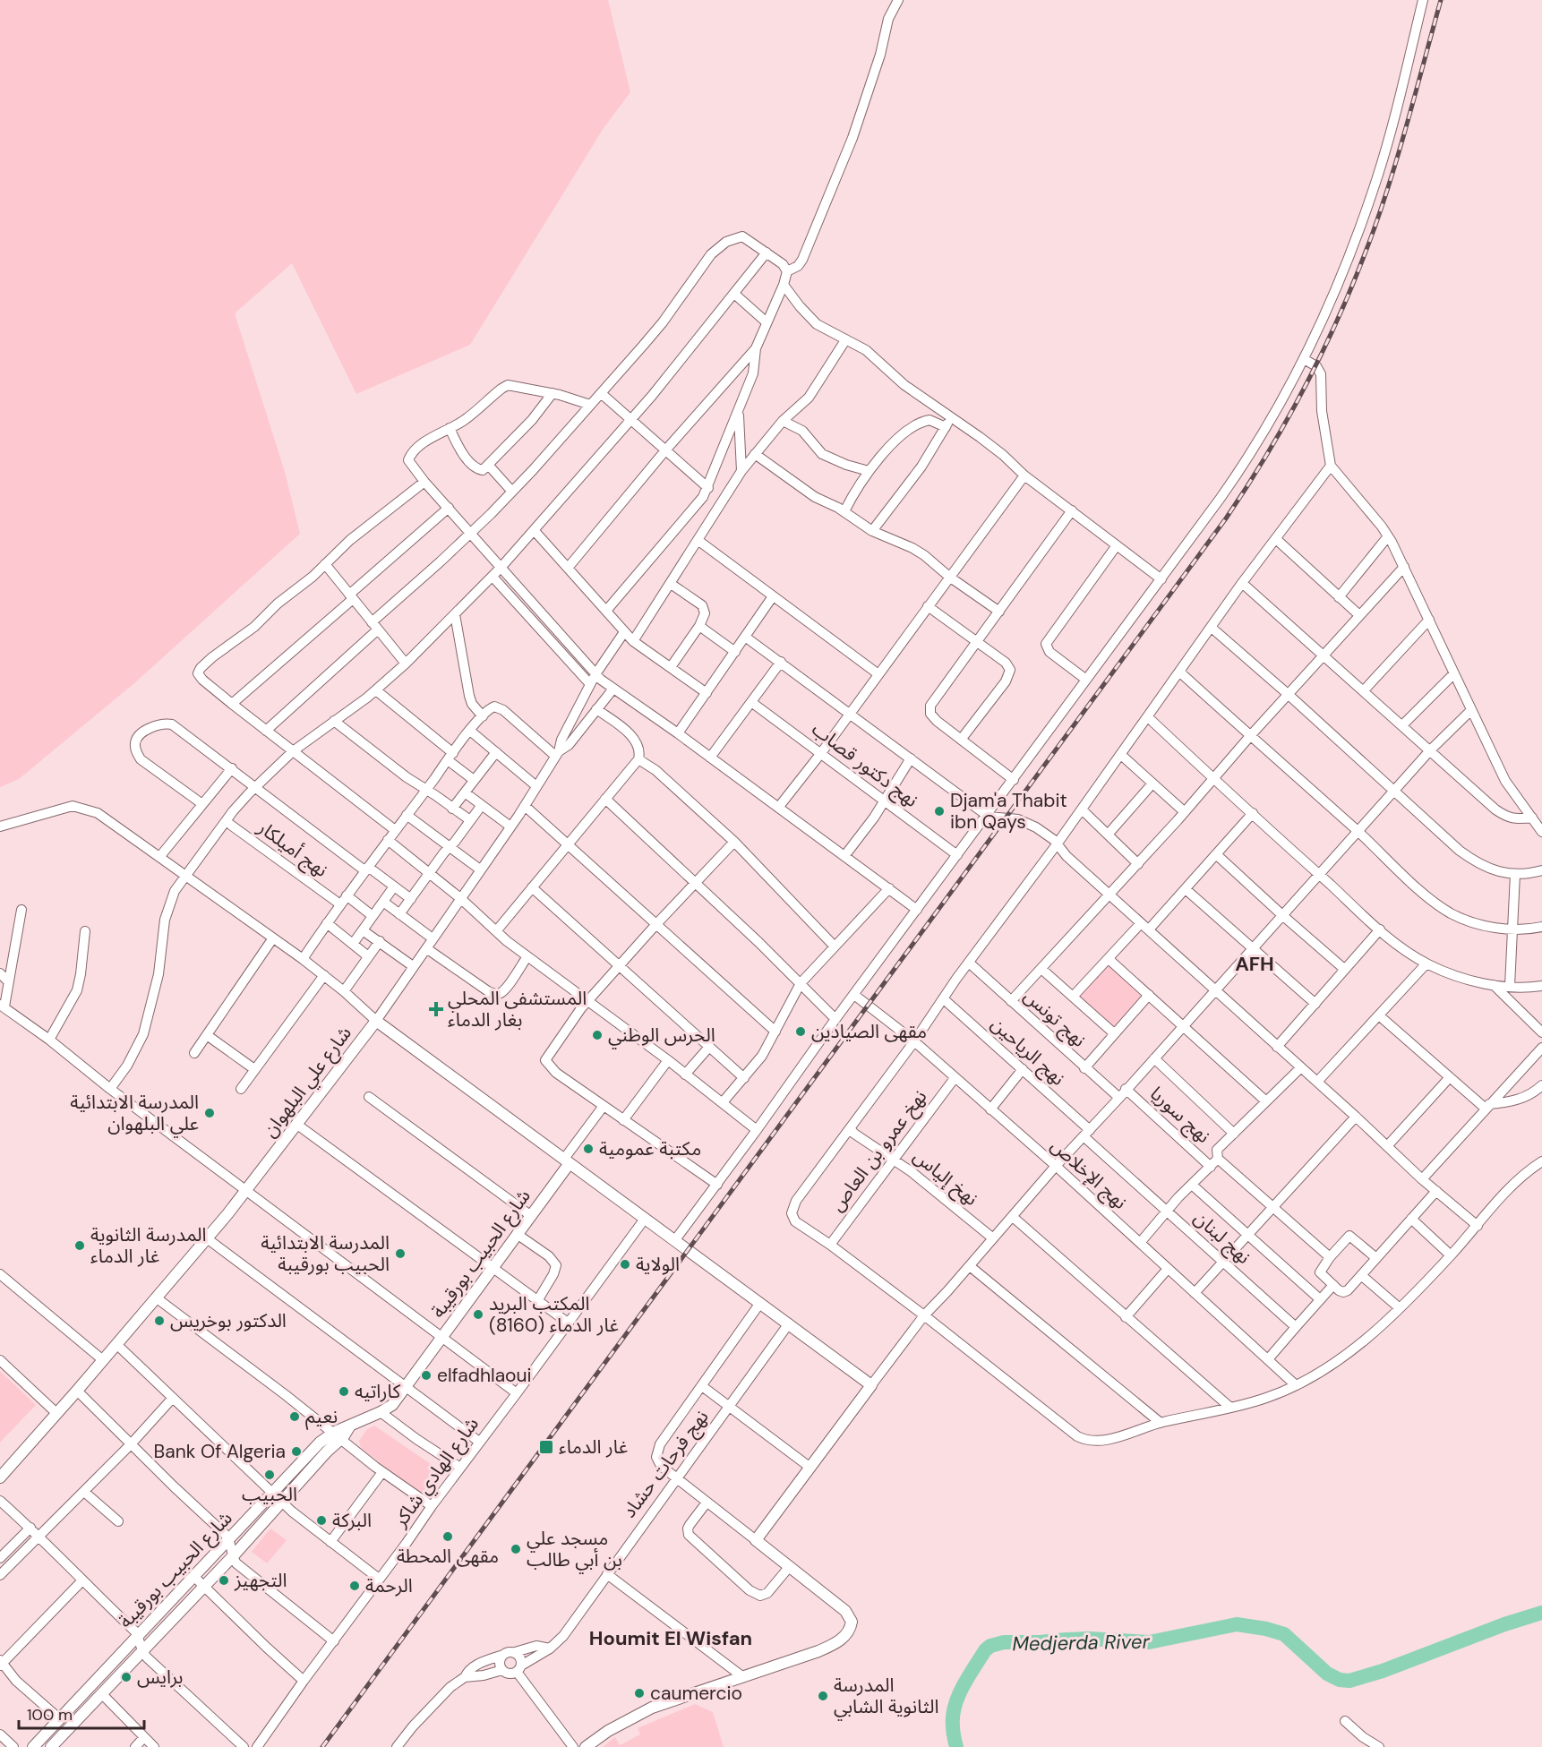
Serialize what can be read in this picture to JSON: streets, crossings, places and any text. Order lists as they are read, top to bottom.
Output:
{
  "streets": {
    "street": [
      "نهج دكتور قصاب",
      "نهج أميلكار",
      "نهج تونس",
      "نهج الرياحين",
      "شارع علي البلهوان",
      "نهج سوريا",
      "نهخ عمرو بن العاص",
      "نهج الإخلاص",
      "نهخ إلياس",
      "نهج لبنان",
      "شارع الحبيب بورقيبة",
      "نهج فرحات حشاد",
      "شارع الهادي شاكر"
    ]
  },
  "crossings": [
    ["نهج الرياحين", "نهج لبنان"],
    ["نهخ عمرو بن العاص", "نهج الإخلاص"],
    ["نهخ عمرو بن العاص", "نهخ إلياس"]
  ],
  "districts": ["AFH", "Houmit El Wisfan"],
  "water": ["Medjerda River"],
  "places": {
    "other": [
      "Djam'a Thabit ibn Qays",
      "مقهى الصيادين",
      "الحرس الوطني",
      "المدرسة الابتدائية علي البلهوان",
      "مكتبة عمومية",
      "المدرسة الثانوية غار الدماء",
      "المدرسة الابتدائية الحبيب بورقيبة",
      "الولاية",
      "المكتب البريد غار الدماء (8160)",
      "الدكتور بوخريس",
      "elfadhlaoui",
      "كاراتيه",
      "نعيم",
      "Bank Of Algeria",
      "الحبيب",
      "البركة",
      "مقهى المحطة",
      "مسجد علي بن أبي طالب",
      "التجهيز",
      "الرحمة",
      "برايس",
      "caumercio",
      "المدرسة الثانوية الشابي"
    ],
    "health": ["المستشفى المحلي بغار الدماء"],
    "transit": ["غار الدماء"]
  },
  "scale_bar": "100 m"
}
